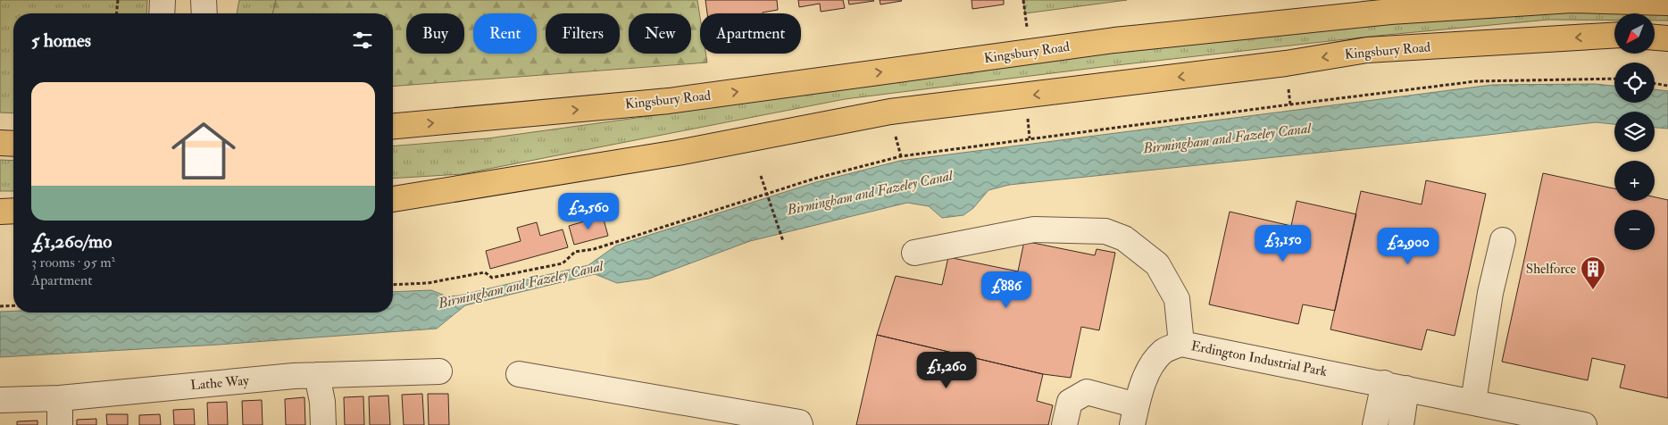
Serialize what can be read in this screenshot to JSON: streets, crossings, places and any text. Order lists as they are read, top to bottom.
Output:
{
  "streets": {
    "highway": ["Kingsbury Road"],
    "street": ["Erdington Industrial Park", "Lathe Way"]
  },
  "water": ["Birmingham and Fazeley Canal"],
  "places": {
    "building": ["Shelforce"]
  },
  "north": "bottom left",
  "page": {
    "map_buttons": ["+", "−"],
    "chip": [
      "Buy",
      "Rent",
      "Filters",
      "New",
      "Apartment"
    ],
    "heading": "5 homes",
    "list": [
      {
        "name": "£1,260/mo",
        "note": "3 rooms · 95 m² · Apartment"
      }
    ],
    "price": [
      "£2,560",
      "£3,150",
      "£2,900",
      "£886",
      "£1,260"
    ]
  }
}
